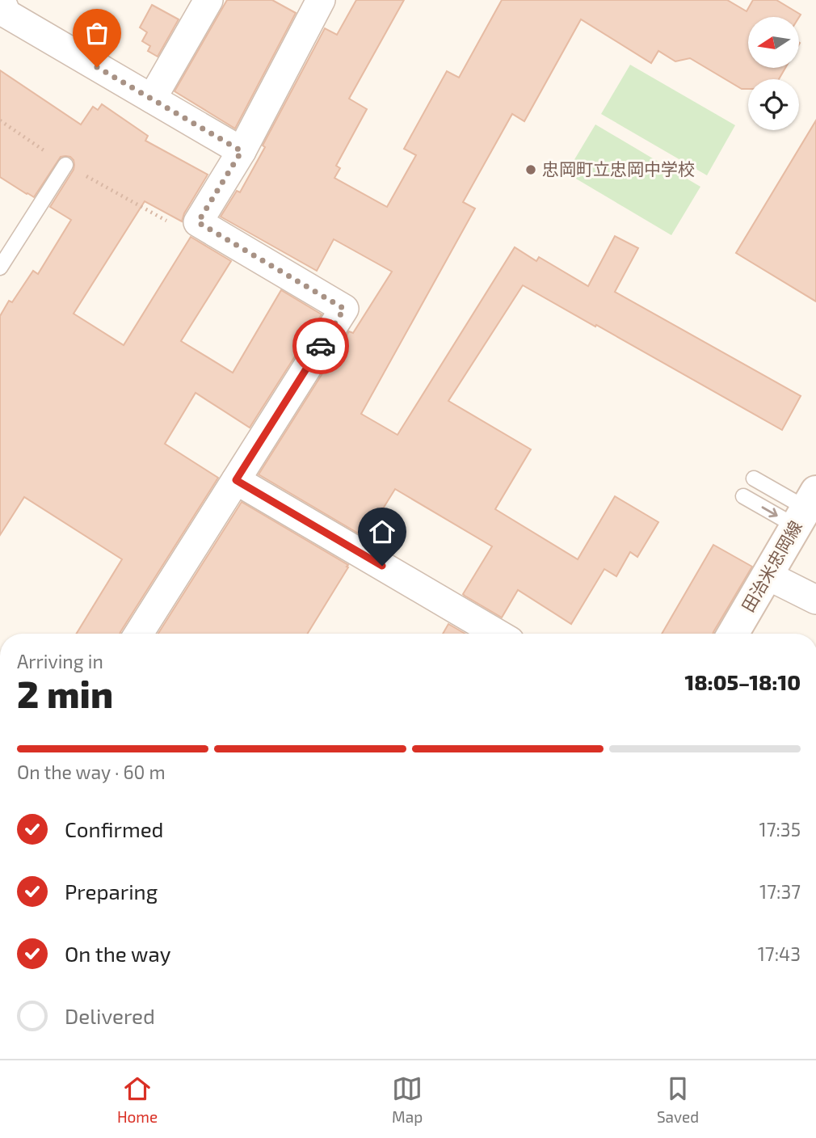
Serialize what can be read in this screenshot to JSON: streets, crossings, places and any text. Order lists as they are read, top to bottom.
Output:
{
  "streets": {
    "main road": ["田治米忠岡線"]
  },
  "places": ["忠岡町立忠岡中学校"],
  "north": "left",
  "page": {
    "heading": ["2 min", "Arriving in", "18:05–18:10"],
    "bar": "On the way · 60 m",
    "list": [
      ["Confirmed", "17:35"],
      ["Preparing", "17:37"],
      ["On the way", "17:43"],
      "Delivered"
    ],
    "tabs": ["Home", "Map", "Saved"]
  }
}
